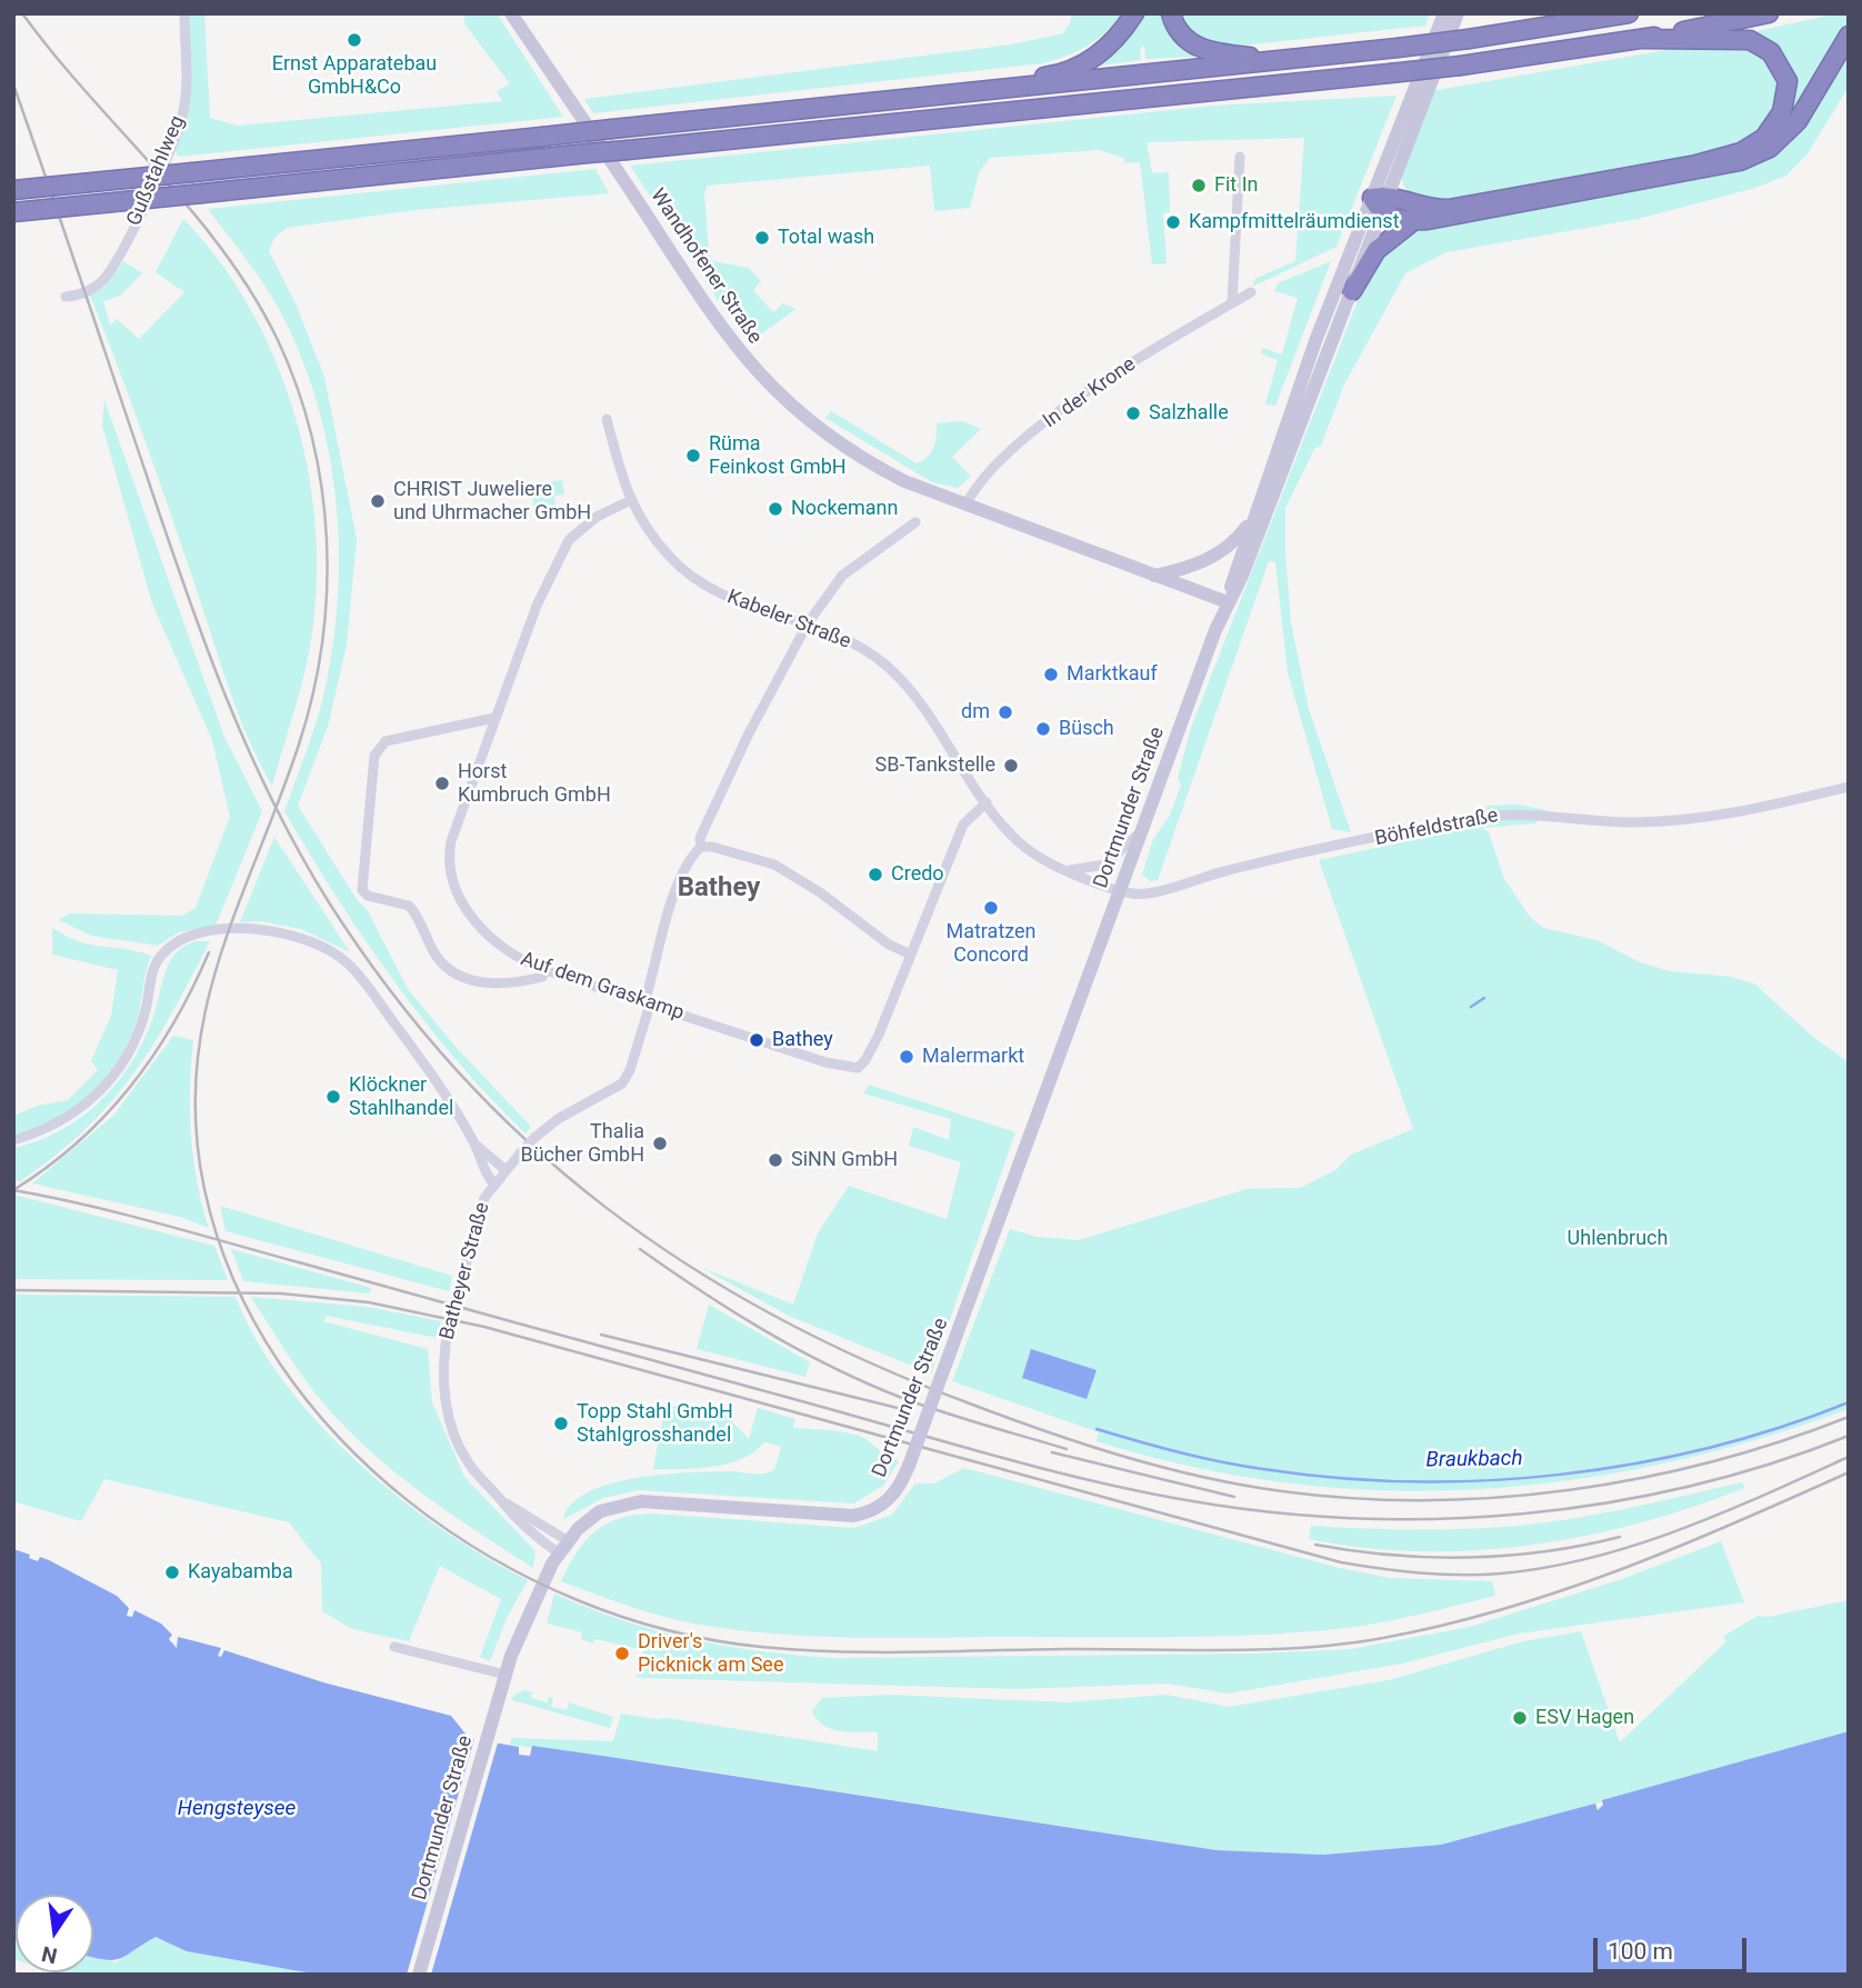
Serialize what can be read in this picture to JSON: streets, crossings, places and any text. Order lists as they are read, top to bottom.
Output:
{
  "streets": {
    "main road": ["Wandhofener Straße", "Dortmunder Straße"],
    "street": [
      "Gußstahlweg",
      "In der Krone",
      "Kabeler Straße",
      "Böhfeldstraße",
      "Auf dem Graskamp",
      "Batheyer Straße"
    ]
  },
  "crossings": [
    ["Wandhofener Straße", "In der Krone"],
    ["Wandhofener Straße", "Dortmunder Straße"],
    ["Kabeler Straße", "Dortmunder Straße"],
    ["Kabeler Straße", "Böhfeldstraße"],
    ["Kabeler Straße", "Auf dem Graskamp"],
    ["Kabeler Straße", "Batheyer Straße"],
    ["Dortmunder Straße", "Böhfeldstraße"],
    ["Dortmunder Straße", "Batheyer Straße"],
    ["Auf dem Graskamp", "Batheyer Straße"]
  ],
  "districts": ["Bathey"],
  "water": ["Braukbach", "Hengsteysee"],
  "parks": ["Uhlenbruch"],
  "places": [
    "Ernst Apparatebau GmbH&Co",
    "Fit In",
    "Kampfmittelräumdienst",
    "Total wash",
    "Salzhalle",
    "Rüma Feinkost GmbH",
    "CHRIST Juweliere und Uhrmacher GmbH",
    "Nockemann",
    "Marktkauf",
    "dm",
    "Büsch",
    "SB-Tankstelle",
    "Horst Kumbruch GmbH",
    "Credo",
    "Matratzen Concord",
    "Bathey",
    "Malermarkt",
    "Klöckner Stahlhandel",
    "Thalia Bücher GmbH",
    "SiNN GmbH",
    "Topp Stahl GmbH Stahlgrosshandel",
    "Kayabamba",
    "Driver's Picknick am See",
    "ESV Hagen"
  ],
  "scale_bar": "100 m",
  "north": "bottom"
}
